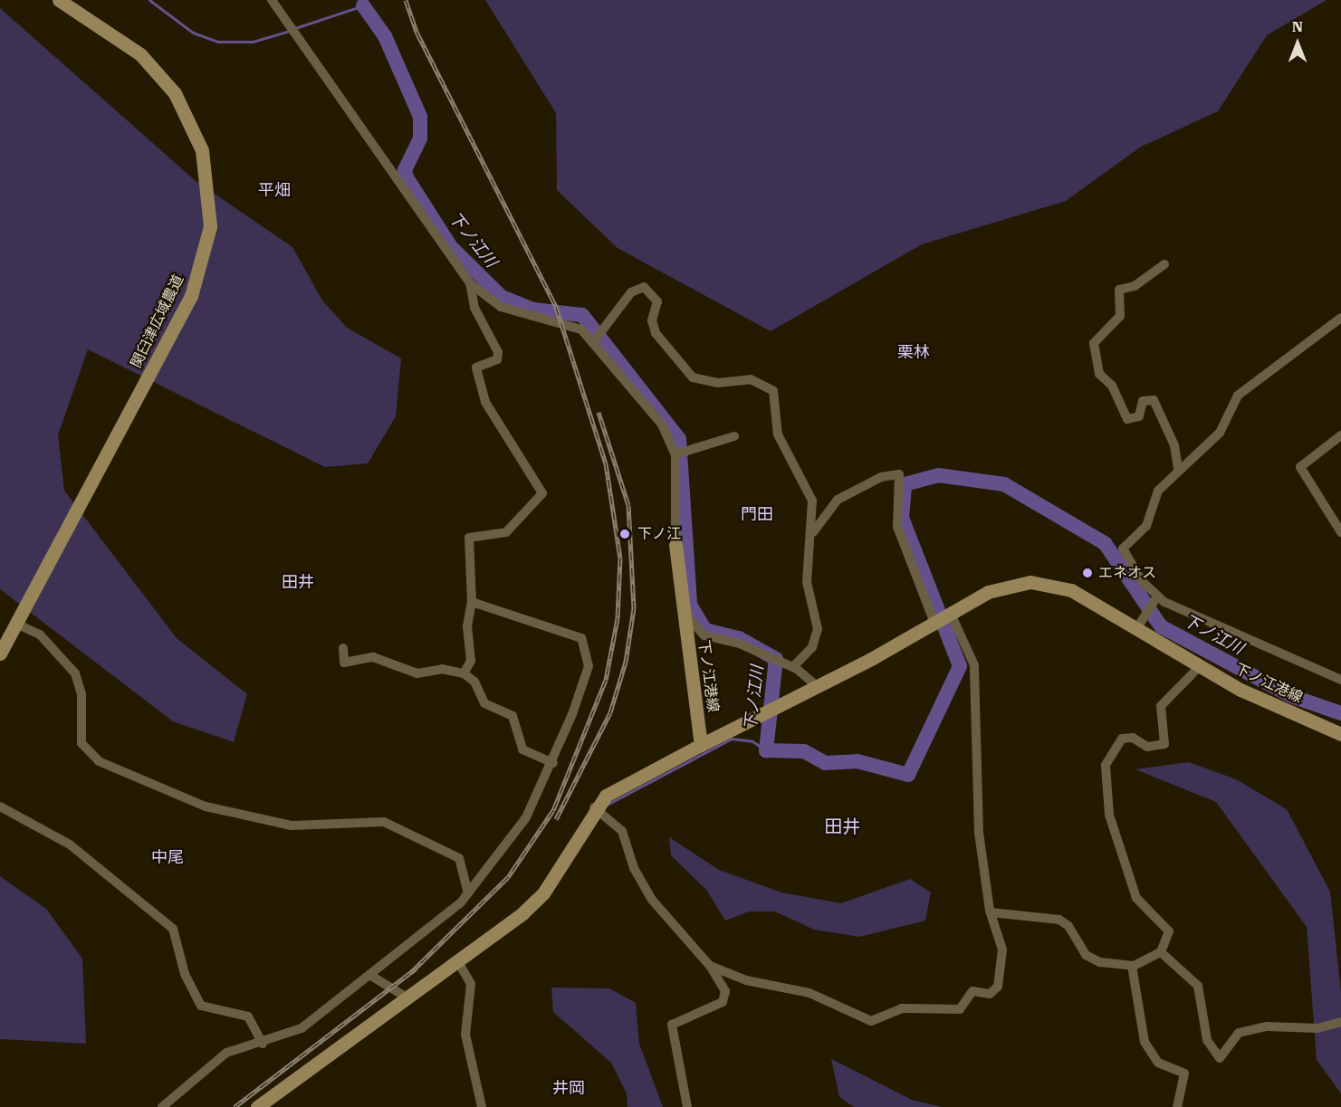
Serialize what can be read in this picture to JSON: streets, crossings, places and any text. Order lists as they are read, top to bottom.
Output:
{
  "streets": {
    "street": ["関臼津広域農道", "下ノ江港線"]
  },
  "districts": [
    "平畑",
    "栗林",
    "門田",
    "田井",
    "田井",
    "中尾",
    "井岡"
  ],
  "water": ["下ノ江川"],
  "places": ["下ノ江", "エネオス"],
  "north": "top"
}
